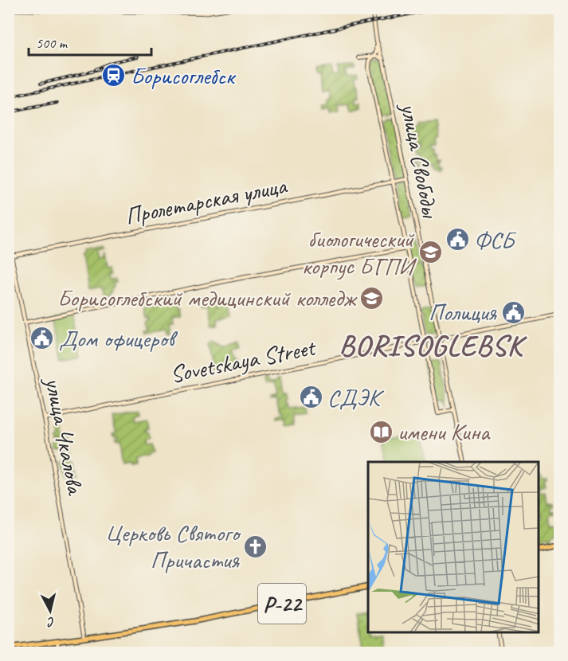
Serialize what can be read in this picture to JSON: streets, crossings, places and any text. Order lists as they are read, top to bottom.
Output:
{
  "streets": {
    "highway": ["Р-22"],
    "street": [
      "улица Свободы",
      "Пролетарская улица",
      "Sovetskaya Street",
      "улица Чкалова"
    ]
  },
  "crossings": [
    ["улица Свободы", "Пролетарская улица"],
    ["улица Свободы", "Sovetskaya Street"],
    ["Пролетарская улица", "улица Чкалова"],
    ["Sovetskaya Street", "улица Чкалова"],
    ["улица Чкалова", "Р-22"]
  ],
  "districts": ["BORISOGLEBSK"],
  "places": {
    "station": ["Борисоглебск"],
    "public building": [
      "ФСБ",
      "Полиция",
      "Дом офицеров",
      "СДЭК"
    ],
    "school or university": ["биологический корпус БГПИ", "Борисоглебский медицинский колледж"],
    "library": ["имени Кина"],
    "church": ["Церковь Святого Причастия"]
  },
  "scale_bar": "500 m",
  "north": "bottom"
}
